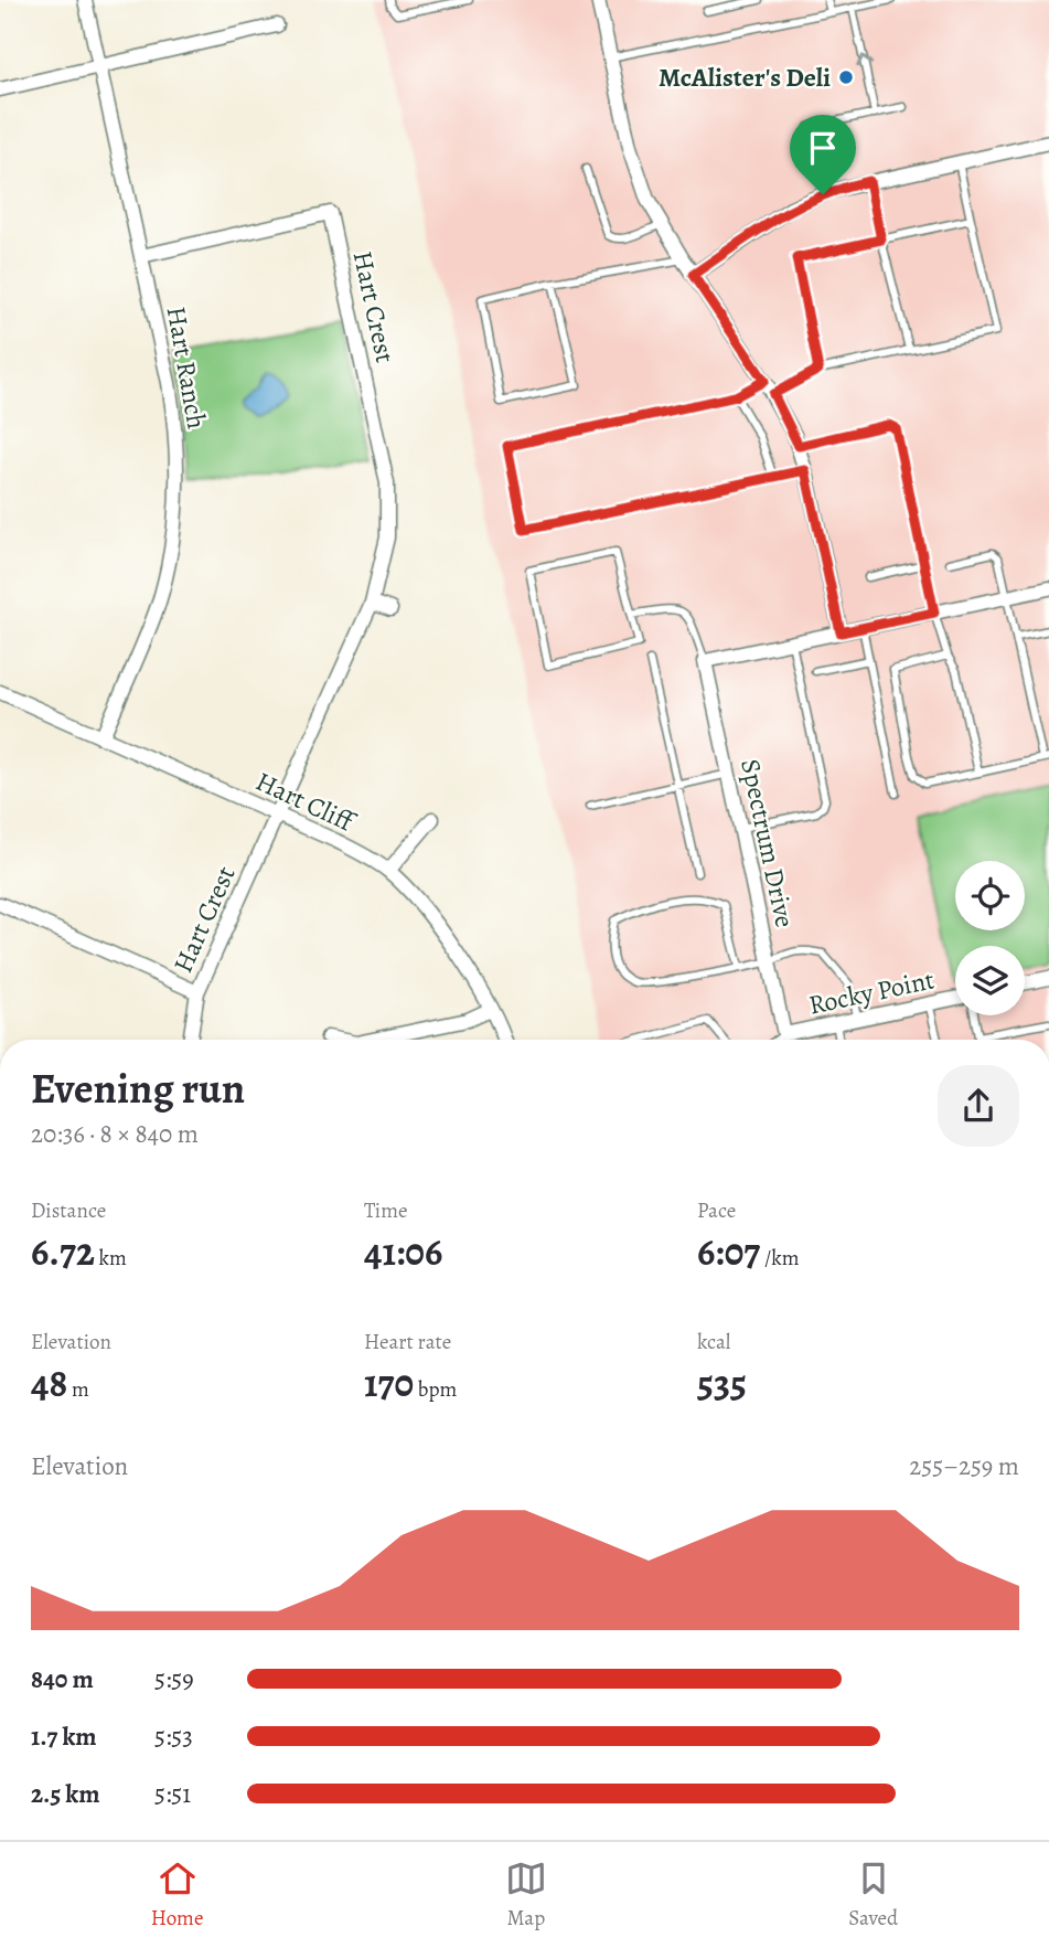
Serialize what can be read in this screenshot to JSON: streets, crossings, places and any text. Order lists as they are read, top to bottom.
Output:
{
  "streets": {
    "street": [
      "Hart Crest",
      "Hart Ranch",
      "Hart Cliff",
      "Spectrum Drive",
      "Rocky Point"
    ]
  },
  "crossings": [
    ["Hart Crest", "Hart Ranch"],
    ["Hart Crest", "Hart Cliff"],
    ["Hart Ranch", "Hart Cliff"],
    ["Spectrum Drive", "Rocky Point"]
  ],
  "places": ["McAlister's Deli"],
  "page": {
    "heading": ["Evening run", "20:36 · 8 × 840 m"],
    "stats": [
      ["Distance", "6.72 km"],
      ["Time", "41:06"],
      ["Pace", "6:07 /km"],
      ["Elevation", "48 m"],
      ["Heart rate", "170 bpm"],
      ["kcal", "535"]
    ],
    "chart": ["Elevation", "255–259 m"],
    "list": [
      {
        "name": "840 m",
        "note": "5:59"
      },
      {
        "name": "1.7 km",
        "note": "5:53"
      },
      {
        "name": "2.5 km",
        "note": "5:51"
      }
    ],
    "tabs": ["Home", "Map", "Saved"]
  }
}
